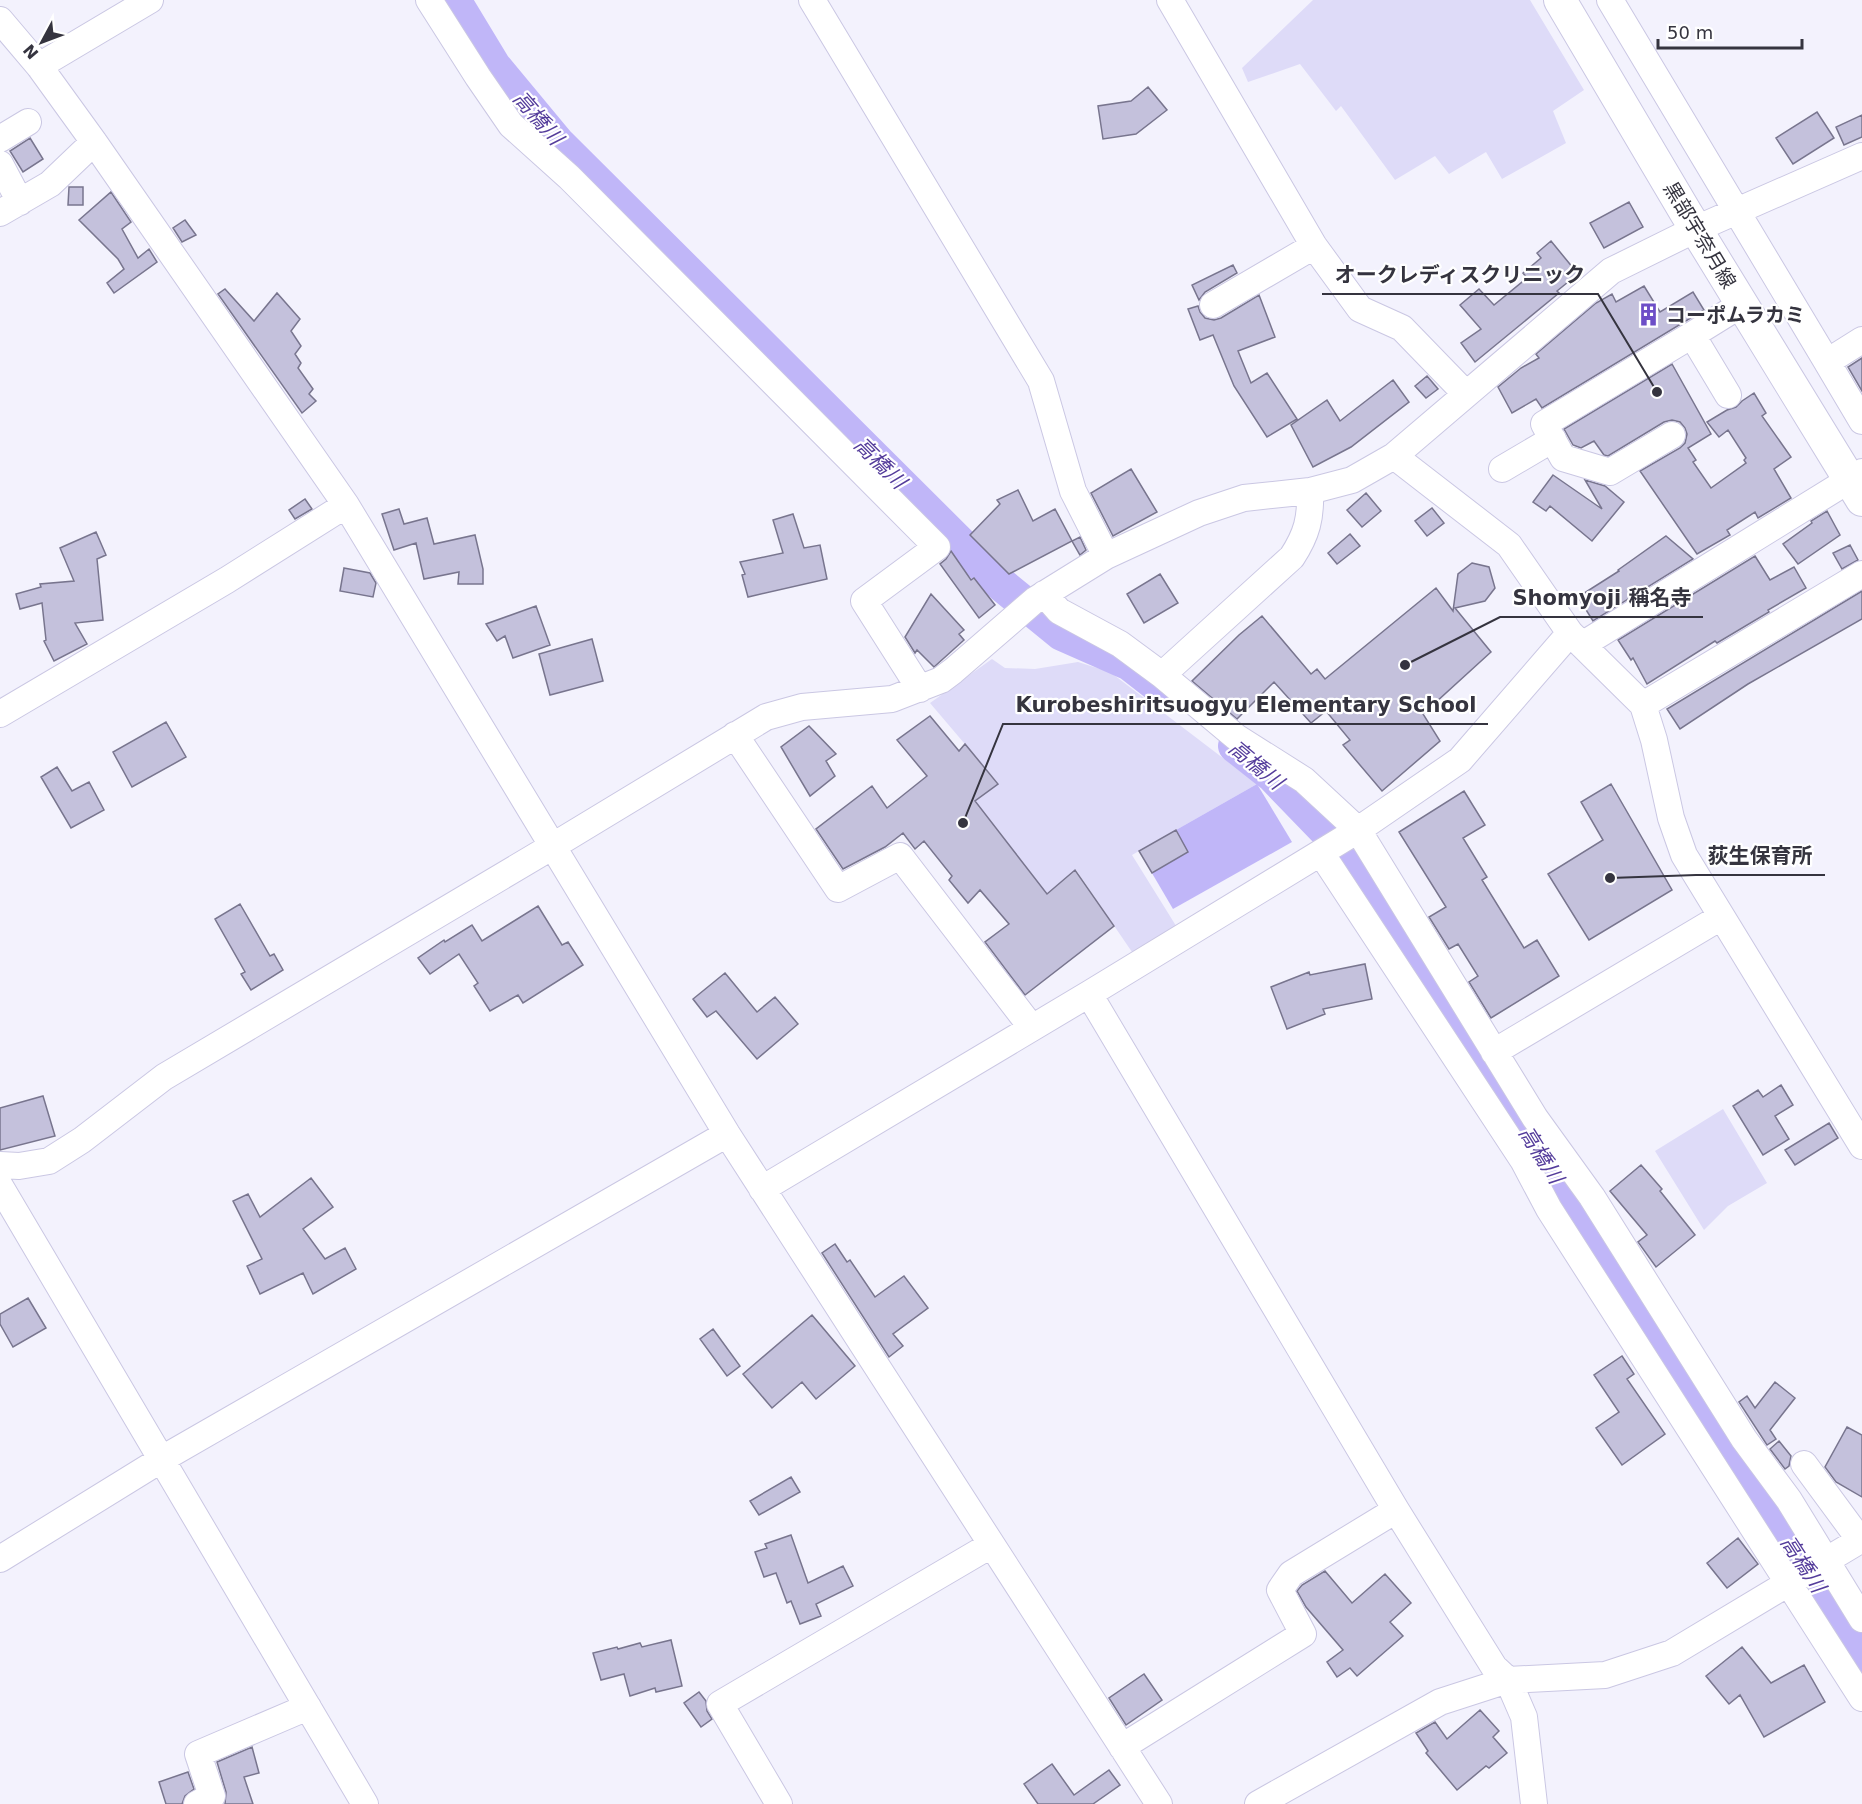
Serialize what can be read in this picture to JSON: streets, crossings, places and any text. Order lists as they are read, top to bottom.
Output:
{
  "streets": {
    "main road": ["黒部宇奈月線"]
  },
  "water": ["高橋川"],
  "places": {
    "building": ["コーポムラカミ"],
    "other": [
      "オークレディスクリニック",
      "Shomyoji 稱名寺",
      "Kurobeshiritsuogyu Elementary School",
      "荻生保育所"
    ]
  },
  "scale_bar": "50 m",
  "north": "bottom left"
}
